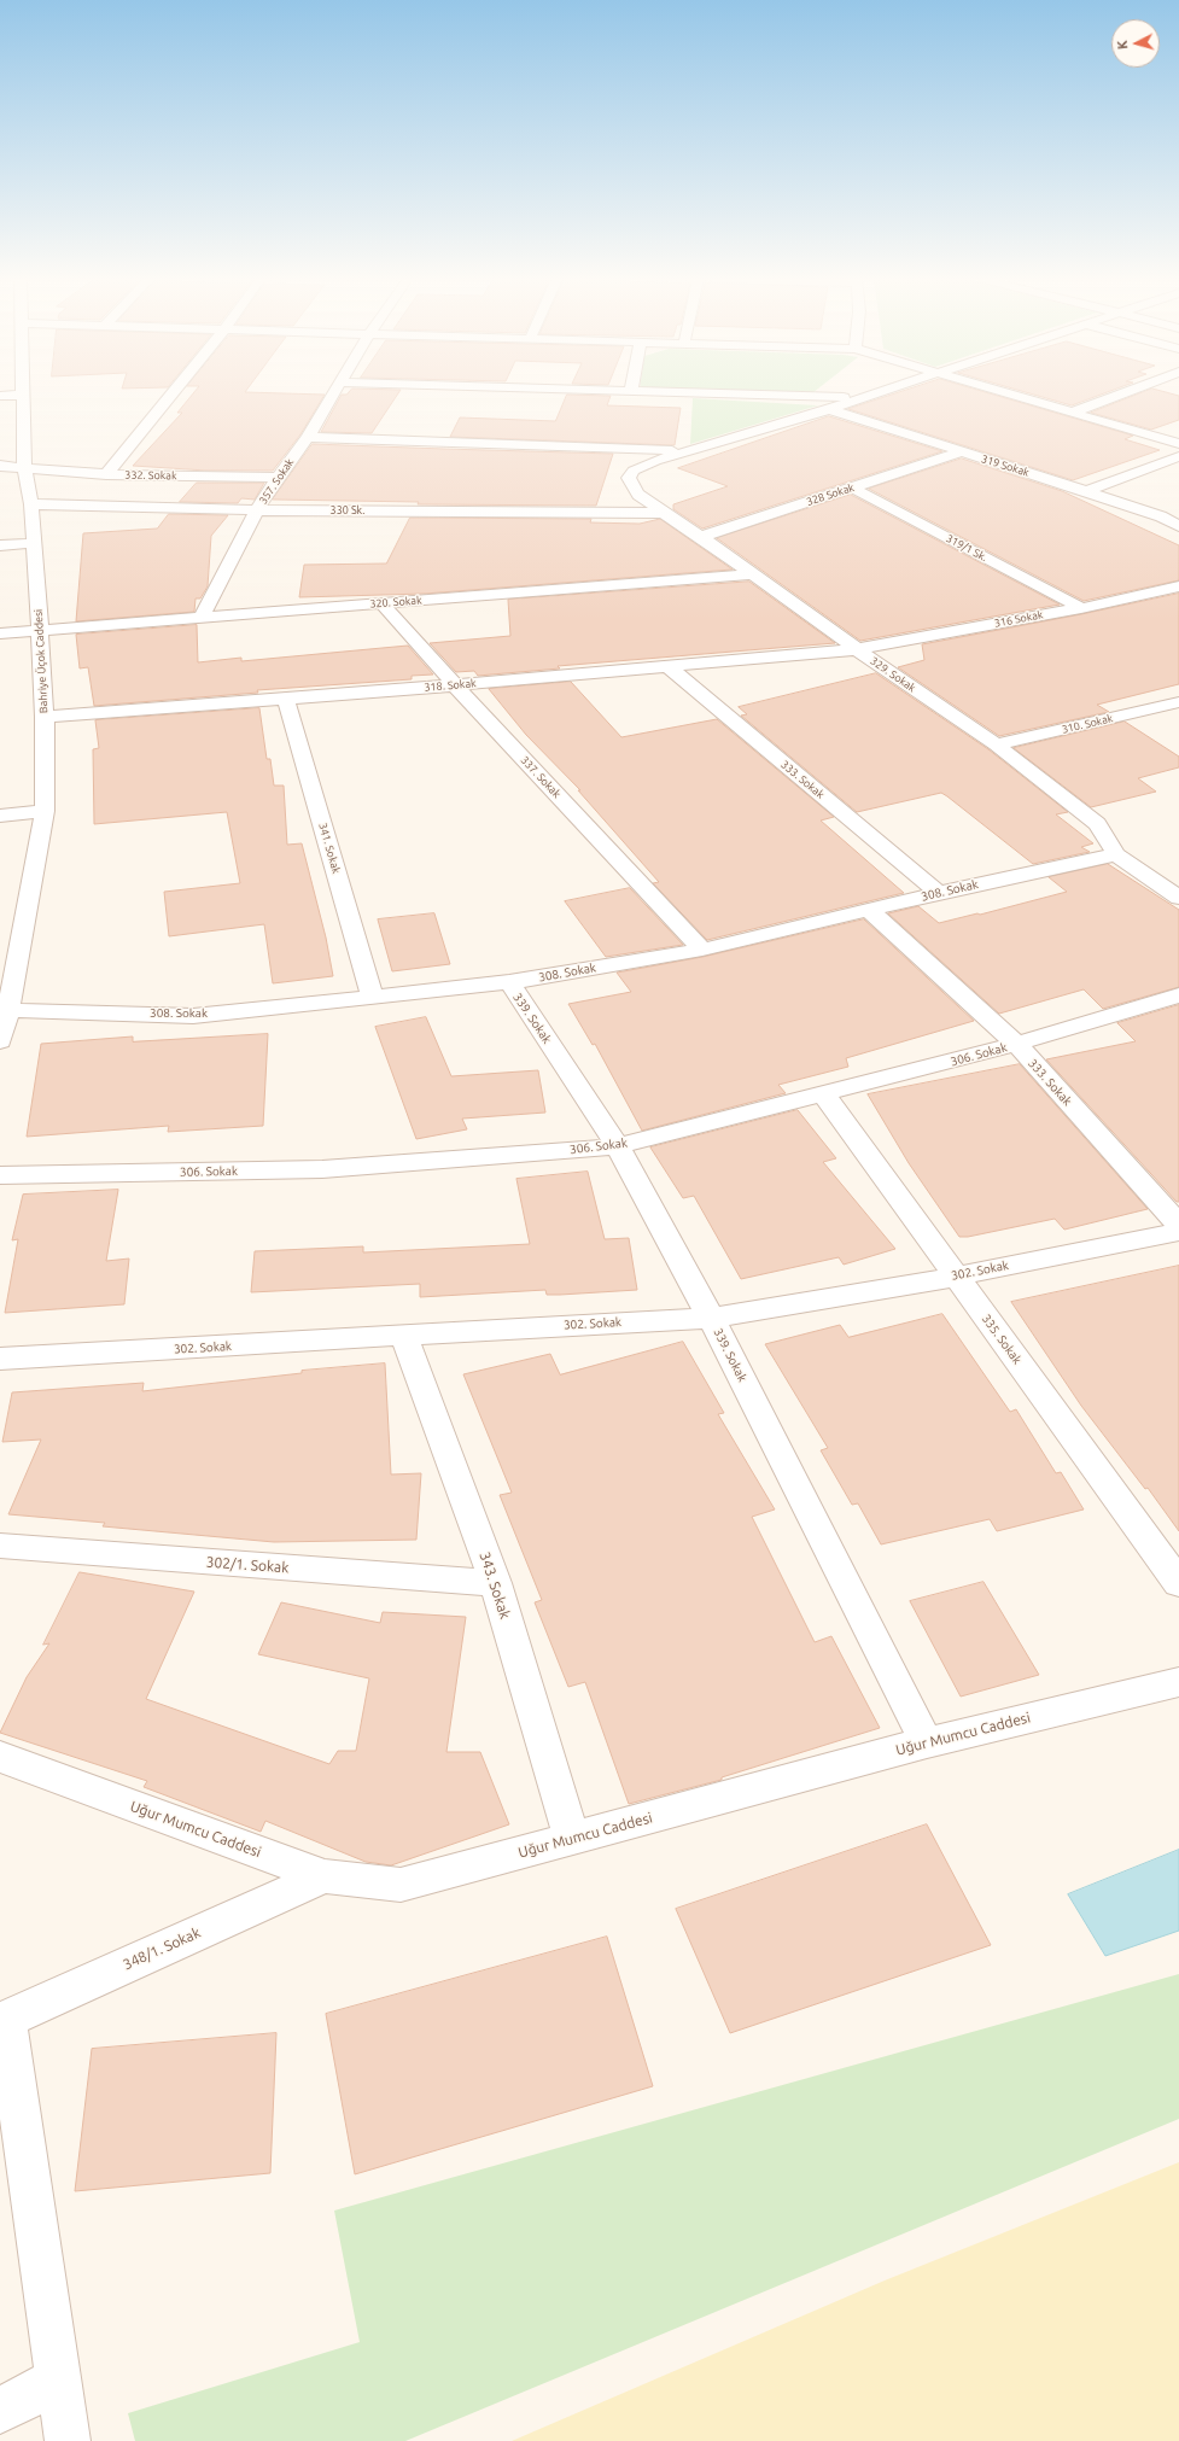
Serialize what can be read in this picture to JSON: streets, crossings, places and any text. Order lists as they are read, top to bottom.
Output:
{
  "streets": {
    "street": [
      "319 Sokak",
      "332. Sokak",
      "357. Sokak",
      "328 Sokak",
      "330 Sk.",
      "319/1 Sk.",
      "320. Sokak",
      "316 Sokak",
      "Bahriye Üçok Caddesi",
      "329. Sokak",
      "318. Sokak",
      "310. Sokak",
      "337. Sokak",
      "333. Sokak",
      "341. Sokak",
      "308. Sokak",
      "339. Sokak",
      "306. Sokak",
      "302. Sokak",
      "335. Sokak",
      "302/1. Sokak",
      "343. Sokak",
      "Uğur Mumcu Caddesi",
      "348/1. Sokak"
    ]
  },
  "crossings": [
    ["319 Sokak", "328 Sokak"],
    ["332. Sokak", "357. Sokak"],
    ["332. Sokak", "Bahriye Üçok Caddesi"],
    ["357. Sokak", "330 Sk."],
    ["357. Sokak", "320. Sokak"],
    ["328 Sokak", "319/1 Sk."],
    ["328 Sokak", "329. Sokak"],
    ["330 Sk.", "Bahriye Üçok Caddesi"],
    ["330 Sk.", "329. Sokak"],
    ["319/1 Sk.", "316 Sokak"],
    ["320. Sokak", "Bahriye Üçok Caddesi"],
    ["320. Sokak", "329. Sokak"],
    ["320. Sokak", "337. Sokak"],
    ["316 Sokak", "329. Sokak"],
    ["316 Sokak", "318. Sokak"],
    ["Bahriye Üçok Caddesi", "318. Sokak"],
    ["Bahriye Üçok Caddesi", "308. Sokak"],
    ["329. Sokak", "318. Sokak"],
    ["329. Sokak", "310. Sokak"],
    ["329. Sokak", "308. Sokak"],
    ["318. Sokak", "337. Sokak"],
    ["318. Sokak", "333. Sokak"],
    ["318. Sokak", "341. Sokak"],
    ["337. Sokak", "308. Sokak"],
    ["333. Sokak", "308. Sokak"],
    ["333. Sokak", "306. Sokak"],
    ["341. Sokak", "308. Sokak"],
    ["308. Sokak", "339. Sokak"],
    ["339. Sokak", "306. Sokak"],
    ["339. Sokak", "302. Sokak"],
    ["339. Sokak", "Uğur Mumcu Caddesi"],
    ["306. Sokak", "335. Sokak"],
    ["302. Sokak", "335. Sokak"],
    ["302. Sokak", "343. Sokak"],
    ["302/1. Sokak", "343. Sokak"],
    ["343. Sokak", "Uğur Mumcu Caddesi"],
    ["Uğur Mumcu Caddesi", "348/1. Sokak"]
  ],
  "north": "left"
}
